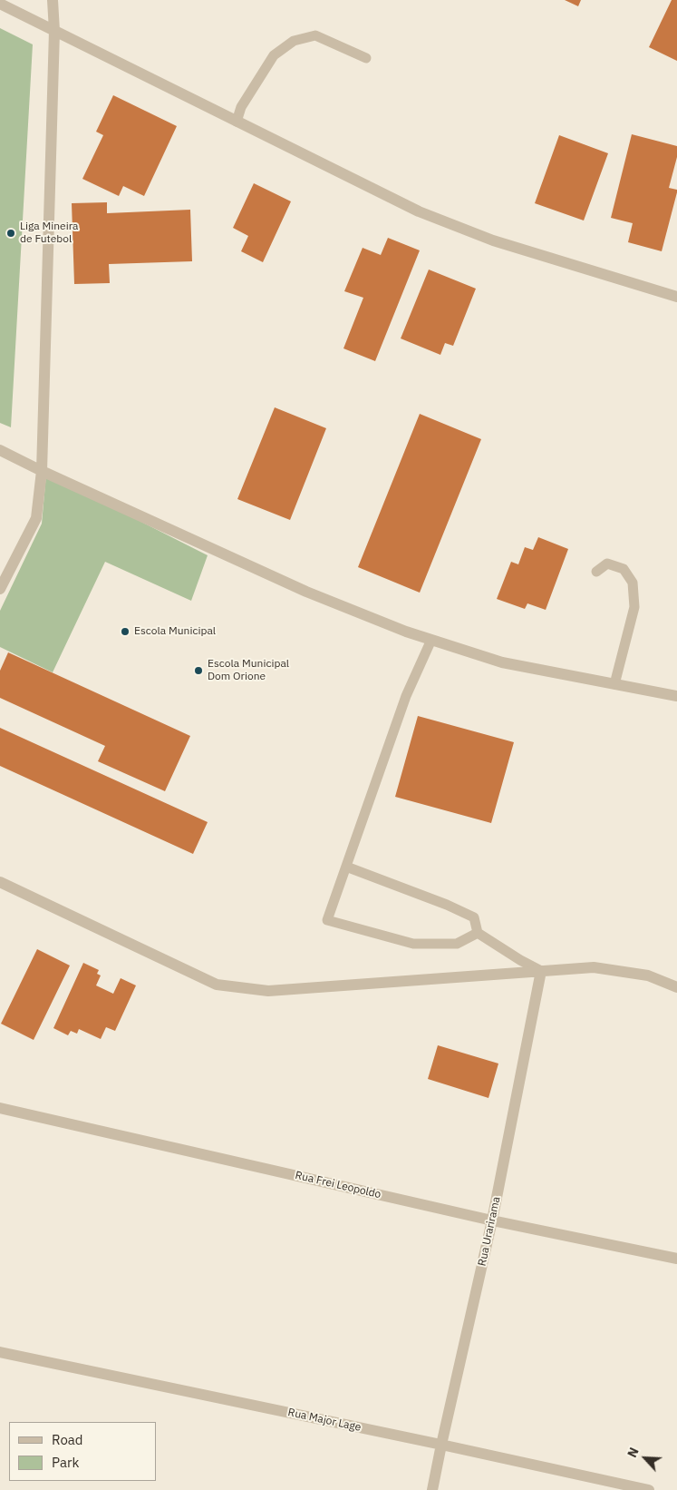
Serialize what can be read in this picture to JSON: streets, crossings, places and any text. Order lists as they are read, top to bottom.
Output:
{
  "streets": {
    "street": ["Rua Frei Leopoldo", "Rua Urarirama", "Rua Major Lage"]
  },
  "crossings": [
    ["Rua Frei Leopoldo", "Rua Urarirama"],
    ["Rua Urarirama", "Rua Major Lage"]
  ],
  "places": ["Liga Mineira de Futebol", "Escola Municipal", "Escola Municipal Dom Orione"],
  "legend": ["Road", "Park"],
  "north": "top left"
}
